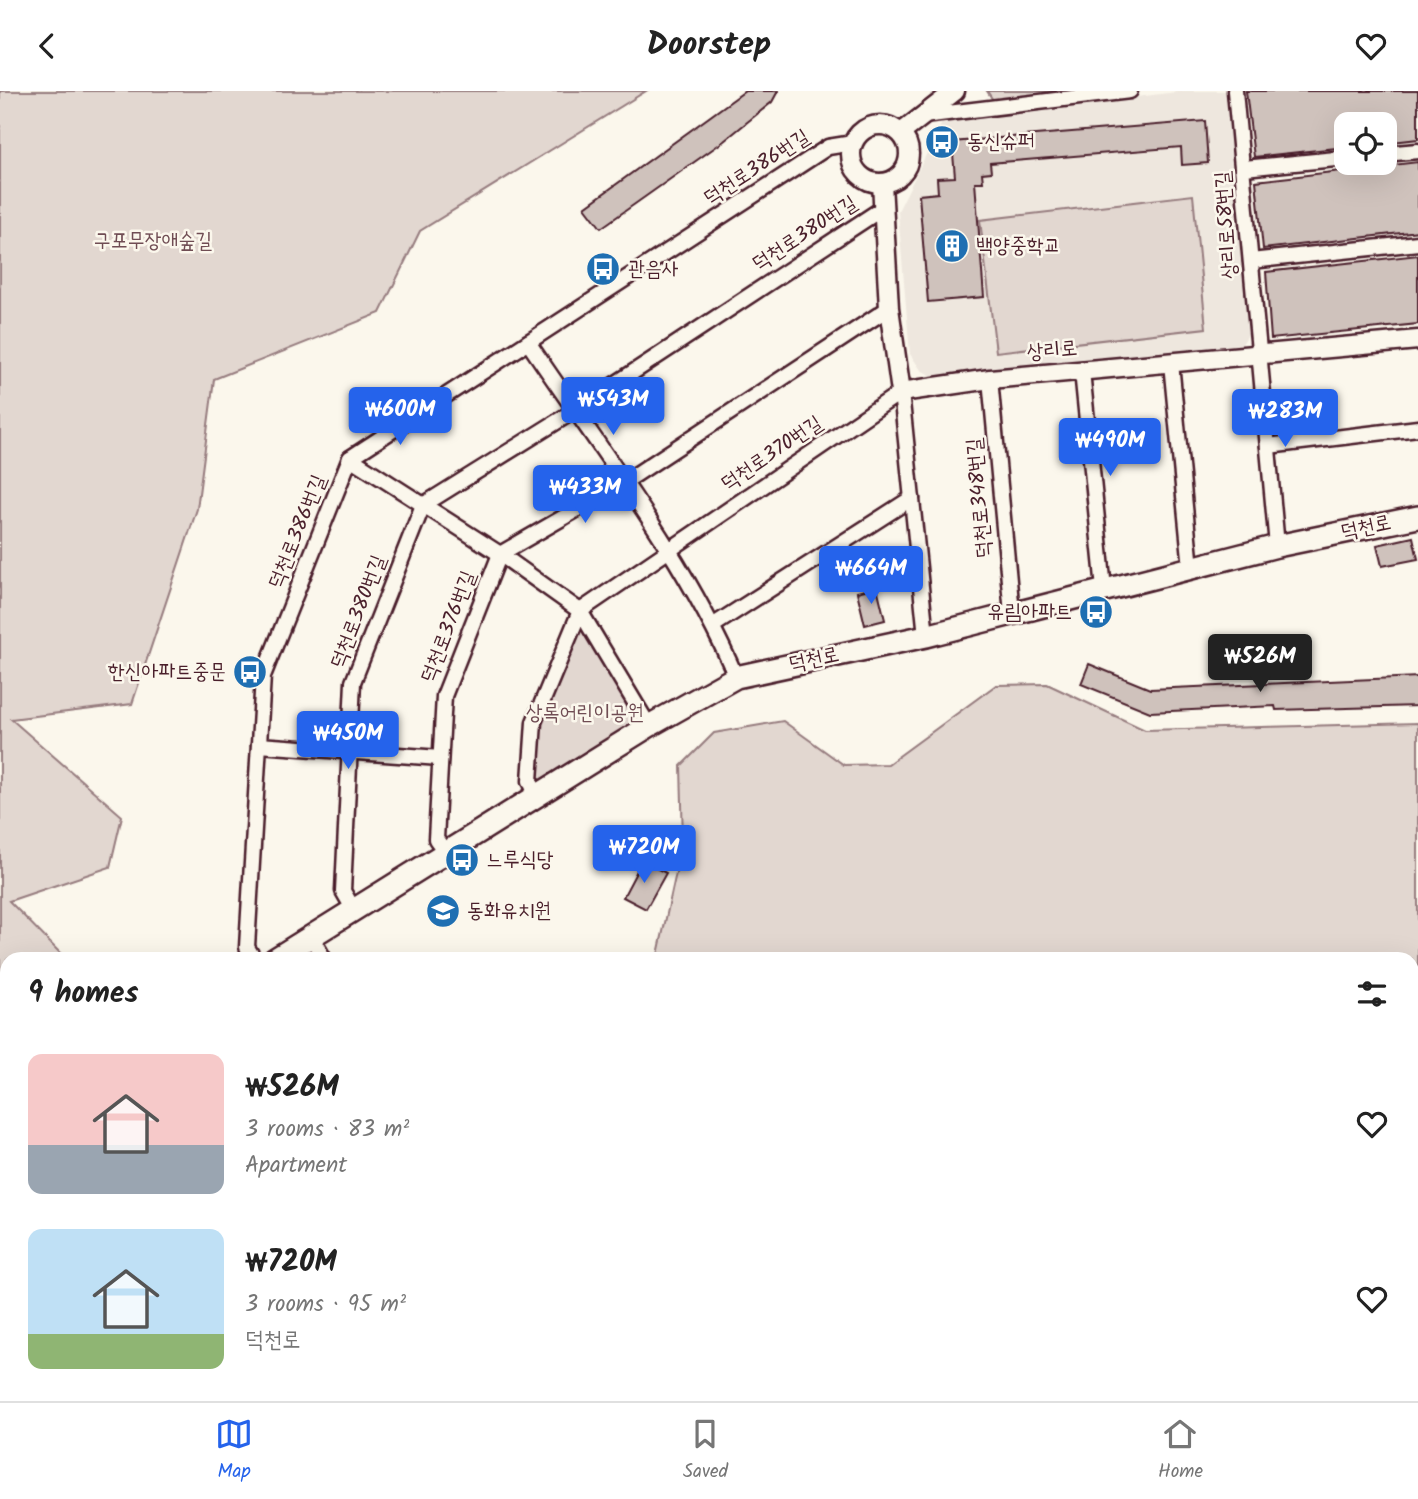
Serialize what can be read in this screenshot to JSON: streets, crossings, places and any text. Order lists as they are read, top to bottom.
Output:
{
  "streets": {
    "main road": ["덕천로"],
    "street": [
      "덕천로386번길",
      "상리로58번길",
      "덕천로380번길",
      "상리로",
      "덕천로370번길",
      "덕천로348번길",
      "덕천로376번길"
    ]
  },
  "crossings": [
    ["상리로58번길", "상리로"],
    ["상리로58번길", "덕천로"],
    ["덕천로380번길", "덕천로"],
    ["상리로", "덕천로370번길"],
    ["상리로", "덕천로348번길"],
    ["덕천로348번길", "덕천로"],
    ["덕천로", "덕천로376번길"]
  ],
  "parks": ["구포무장애숲길", "상록어린이공원"],
  "places": {
    "bus stop": [
      "동신슈퍼",
      "관음사",
      "유림아파트",
      "한신아파트중문",
      "느루식당"
    ],
    "building": ["백양중학교"],
    "school or university": ["동화유치원"]
  },
  "page": {
    "header": "Doorstep",
    "price": [
      "₩543M",
      "₩600M",
      "₩283M",
      "₩490M",
      "₩433M",
      "₩664M",
      "₩526M",
      "₩450M",
      "₩720M"
    ],
    "heading": "9 homes",
    "list": [
      {
        "name": "₩526M",
        "note": "3 rooms · 83 m² · Apartment"
      },
      {
        "name": "₩720M",
        "note": "3 rooms · 95 m² · 덕천로"
      }
    ],
    "tabs": ["Map", "Saved", "Home"]
  }
}
